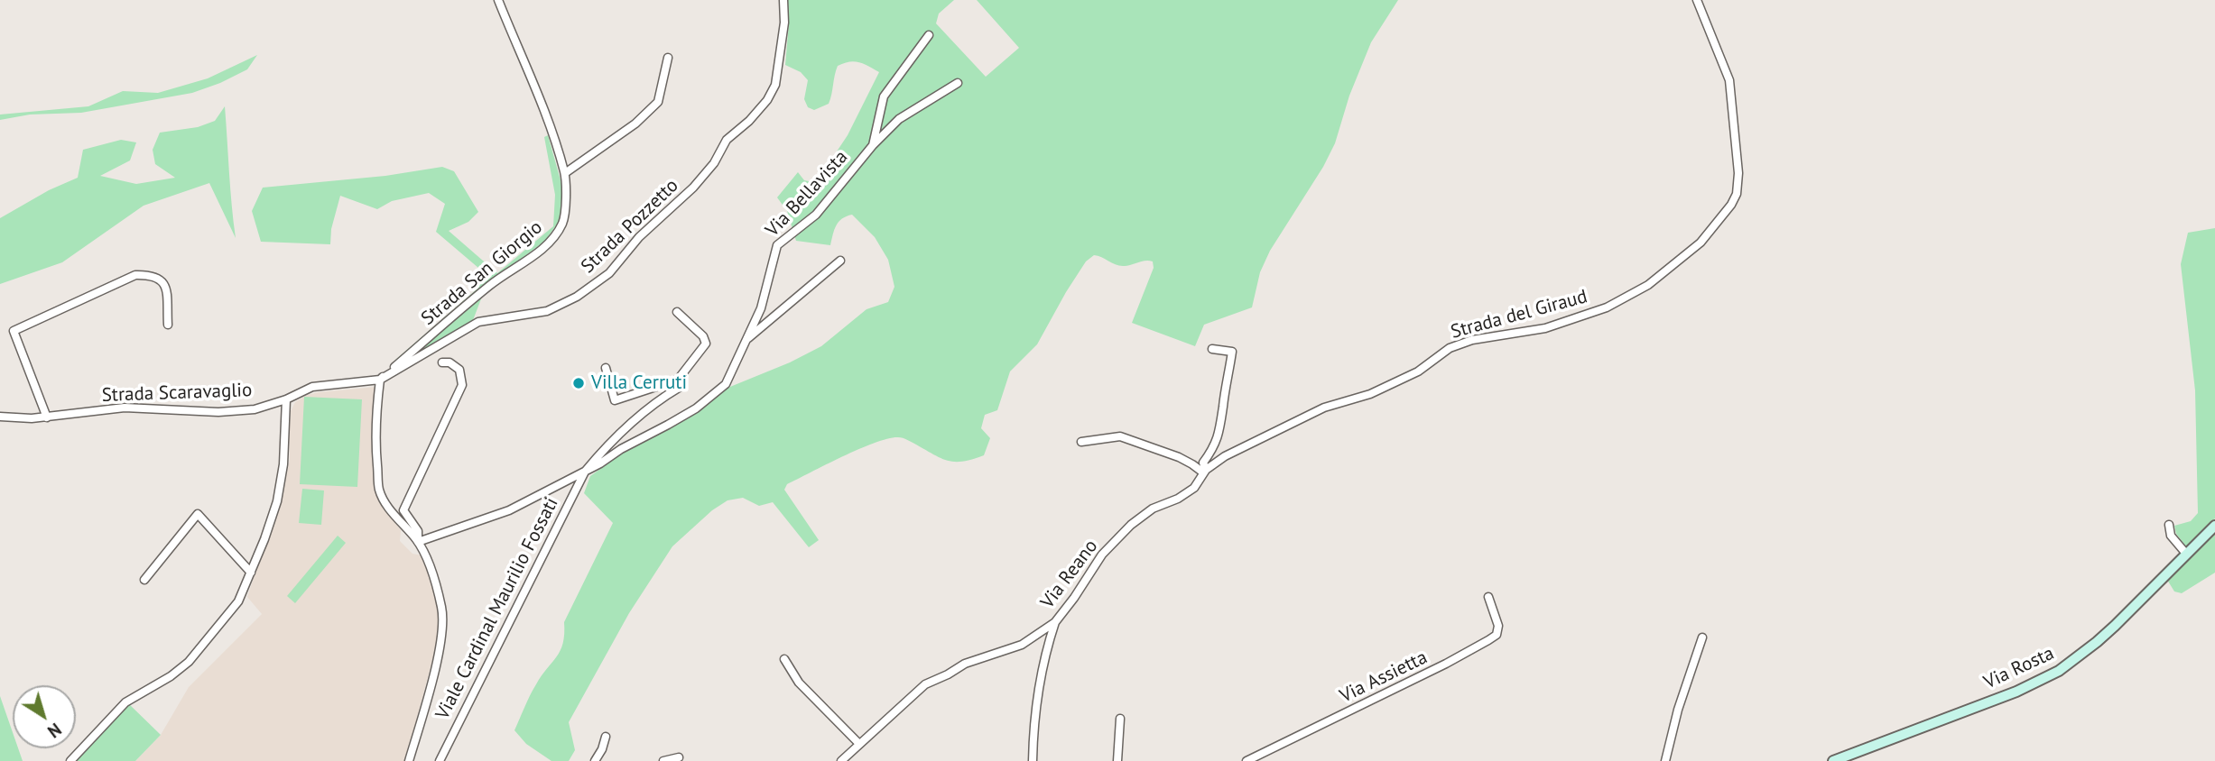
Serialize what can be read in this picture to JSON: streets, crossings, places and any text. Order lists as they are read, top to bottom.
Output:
{
  "streets": {
    "street": [
      "Via Bellavista",
      "Strada Pozzetto",
      "Strada San Giorgio",
      "Strada del Giraud",
      "Strada Scaravaglio",
      "Via Reano",
      "Viale Cardinal Maurilio Fossati",
      "Via Rosta",
      "Via Assietta"
    ]
  },
  "crossings": [
    ["Via Bellavista", "Viale Cardinal Maurilio Fossati"],
    ["Strada Pozzetto", "Strada San Giorgio"],
    ["Strada Pozzetto", "Strada Scaravaglio"],
    ["Strada San Giorgio", "Strada Scaravaglio"],
    ["Strada del Giraud", "Via Reano"]
  ],
  "places": ["Villa Cerruti"],
  "north": "bottom right"
}
